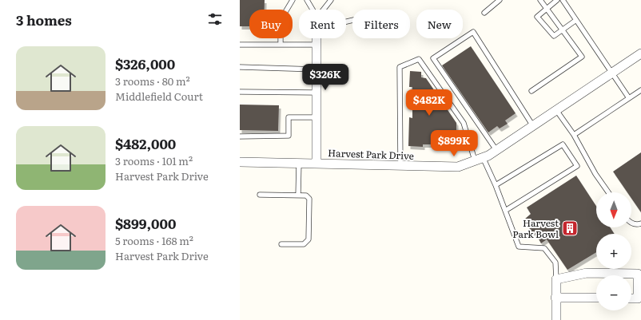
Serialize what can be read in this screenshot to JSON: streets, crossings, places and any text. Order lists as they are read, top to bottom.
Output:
{
  "streets": {
    "street": ["Harvest Park Drive"]
  },
  "places": {
    "building": ["Harvest Park Bowl"]
  },
  "north": "bottom",
  "page": {
    "heading": "3 homes",
    "chip": [
      "Buy",
      "Rent",
      "Filters",
      "New"
    ],
    "list": [
      {
        "name": "$326,000",
        "note": "3 rooms · 80 m² · Middlefield Court"
      },
      {
        "name": "$482,000",
        "note": "3 rooms · 101 m² · Harvest Park Drive"
      },
      {
        "name": "$899,000",
        "note": "5 rooms · 168 m² · Harvest Park Drive"
      }
    ],
    "price": ["$326K", "$482K", "$899K"],
    "map_buttons": ["+", "−"]
  }
}
